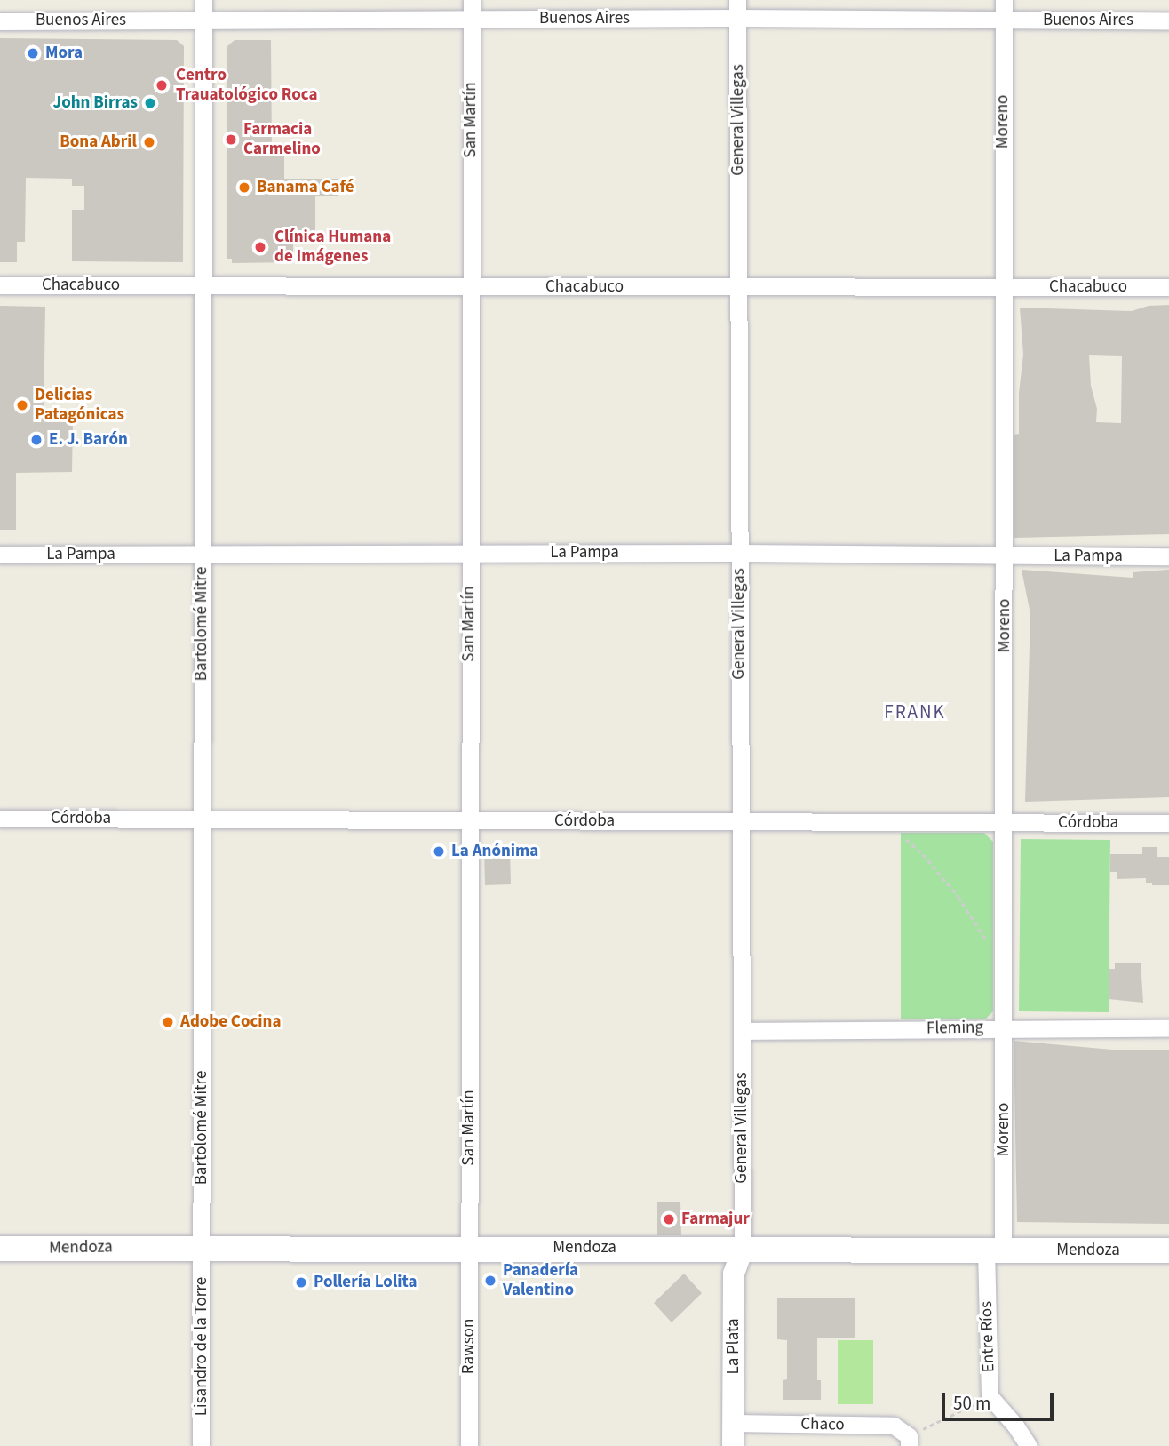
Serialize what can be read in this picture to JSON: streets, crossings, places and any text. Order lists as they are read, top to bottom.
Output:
{
  "streets": {
    "main road": ["Mendoza"],
    "street": [
      "Buenos Aires",
      "San Martín",
      "General Villegas",
      "Moreno",
      "Chacabuco",
      "La Pampa",
      "Bartolomé Mitre",
      "Córdoba",
      "Fleming",
      "Entre Ríos",
      "Lisandro de la Torre",
      "Rawson",
      "La Plata",
      "Chaco"
    ]
  },
  "crossings": [
    ["Buenos Aires", "San Martín"],
    ["Buenos Aires", "General Villegas"],
    ["Buenos Aires", "Moreno"],
    ["Buenos Aires", "Bartolomé Mitre"],
    ["San Martín", "Chacabuco"],
    ["San Martín", "La Pampa"],
    ["San Martín", "Córdoba"],
    ["San Martín", "Mendoza"],
    ["San Martín", "Rawson"],
    ["General Villegas", "Chacabuco"],
    ["General Villegas", "La Pampa"],
    ["General Villegas", "Córdoba"],
    ["General Villegas", "Fleming"],
    ["General Villegas", "Mendoza"],
    ["General Villegas", "La Plata"],
    ["Moreno", "Chacabuco"],
    ["Moreno", "La Pampa"],
    ["Moreno", "Córdoba"],
    ["Moreno", "Fleming"],
    ["Moreno", "Mendoza"],
    ["Moreno", "Entre Ríos"],
    ["Chacabuco", "Bartolomé Mitre"],
    ["La Pampa", "Bartolomé Mitre"],
    ["Bartolomé Mitre", "Córdoba"],
    ["Bartolomé Mitre", "Mendoza"],
    ["Bartolomé Mitre", "Lisandro de la Torre"],
    ["Mendoza", "Entre Ríos"],
    ["Mendoza", "Lisandro de la Torre"],
    ["Mendoza", "Rawson"],
    ["Mendoza", "La Plata"],
    ["La Plata", "Chaco"]
  ],
  "districts": ["FRANK"],
  "places": [
    "Mora",
    "Centro Trauatológico Roca",
    "John Birras",
    "Farmacia Carmelino",
    "Bona Abril",
    "Banama Café",
    "Clínica Humana de Imágenes",
    "Delicias Patagónicas",
    "E. J. Barón",
    "La Anónima",
    "Adobe Cocina",
    "Farmajur",
    "Panadería Valentino",
    "Pollería Lolita"
  ],
  "scale_bar": "50 m"
}
